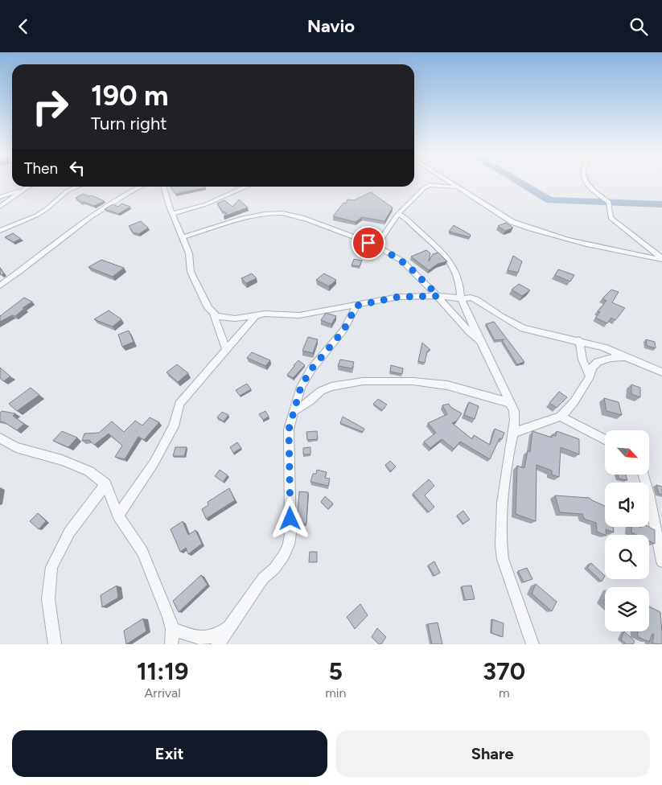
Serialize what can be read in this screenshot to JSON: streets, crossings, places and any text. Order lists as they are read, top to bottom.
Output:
{
  "north": "bottom right",
  "page": {
    "header": "Navio",
    "turn": ["190 m", "Turn right"],
    "then": "Then",
    "eta": [
      "11:19",
      "Arrival",
      "5",
      "min",
      "370",
      "m"
    ],
    "buttons": ["Exit", "Share"]
  }
}
